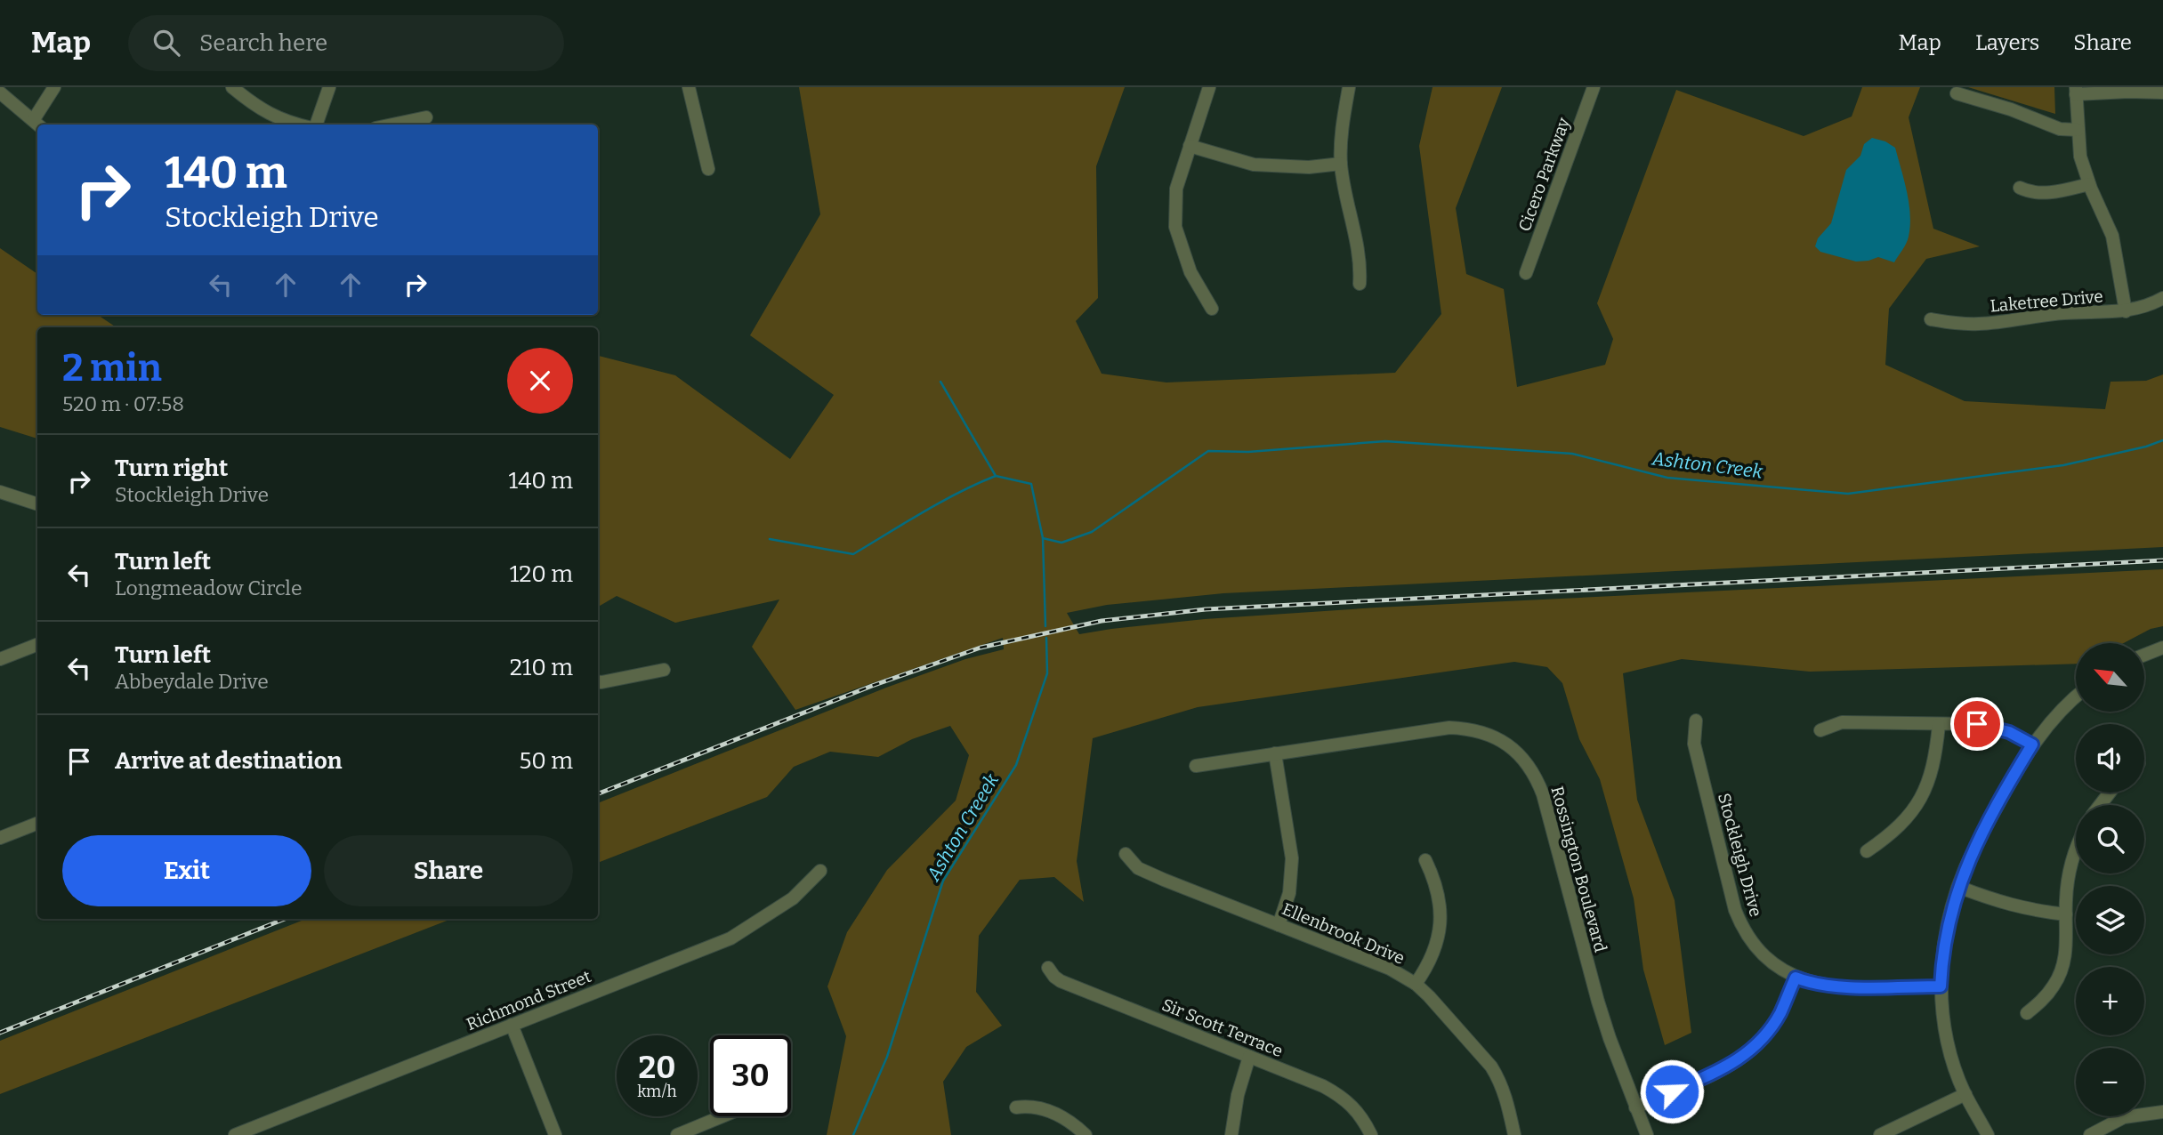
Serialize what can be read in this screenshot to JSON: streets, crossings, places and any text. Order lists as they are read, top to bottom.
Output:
{
  "streets": {
    "street": [
      "Cicero Parkway",
      "Laketree Drive",
      "Stockleigh Drive",
      "Rossington Boulevard",
      "Ellenbrook Drive",
      "Richmond Street",
      "Sir Scott Terrace"
    ]
  },
  "water": ["Ashton Creek", "Ashton Creeek"],
  "north": "top left",
  "page": {
    "header": "Map",
    "search": "Search here",
    "nav": ["Map", "Layers", "Share"],
    "turn": ["140 m", "Stockleigh Drive"],
    "heading": ["2 min", "520 m · 07:58"],
    "list": [
      {
        "name": "Turn right",
        "note": "Stockleigh Drive",
        "value": "140 m"
      },
      {
        "name": "Turn left",
        "note": "Longmeadow Circle",
        "value": "120 m"
      },
      {
        "name": "Turn left",
        "note": "Abbeydale Drive",
        "value": "210 m"
      },
      {
        "name": "Arrive at destination",
        "value": "50 m"
      }
    ],
    "map_buttons": ["+", "−"],
    "buttons": ["Exit", "Share"],
    "speed": "20 km/h",
    "limit": "30"
  }
}
